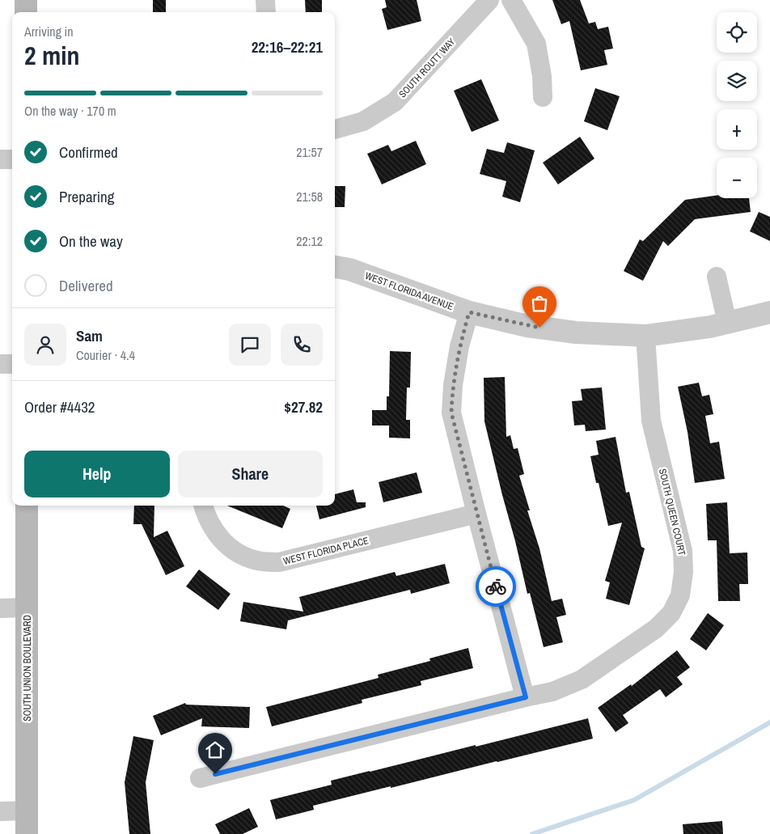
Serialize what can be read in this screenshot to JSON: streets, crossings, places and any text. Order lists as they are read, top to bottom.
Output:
{
  "streets": {
    "main road": ["SOUTH UNION BOULEVARD"],
    "street": [
      "SOUTH ROUTT WAY",
      "WEST FLORIDA AVENUE",
      "SOUTH QUEEN COURT",
      "WEST FLORIDA PLACE"
    ]
  },
  "crossings": [
    ["WEST FLORIDA AVENUE", "SOUTH QUEEN COURT"]
  ],
  "page": {
    "map_buttons": ["+", "−"],
    "heading": ["2 min", "Arriving in", "22:16–22:21"],
    "panel": [
      "Sam",
      "Courier · 4.4",
      "Order #4432",
      "$27.82"
    ],
    "bar": "On the way · 170 m",
    "list": [
      ["Confirmed", "21:57"],
      ["Preparing", "21:58"],
      ["On the way", "22:12"],
      "Delivered"
    ],
    "buttons": ["Help", "Share"]
  }
}
